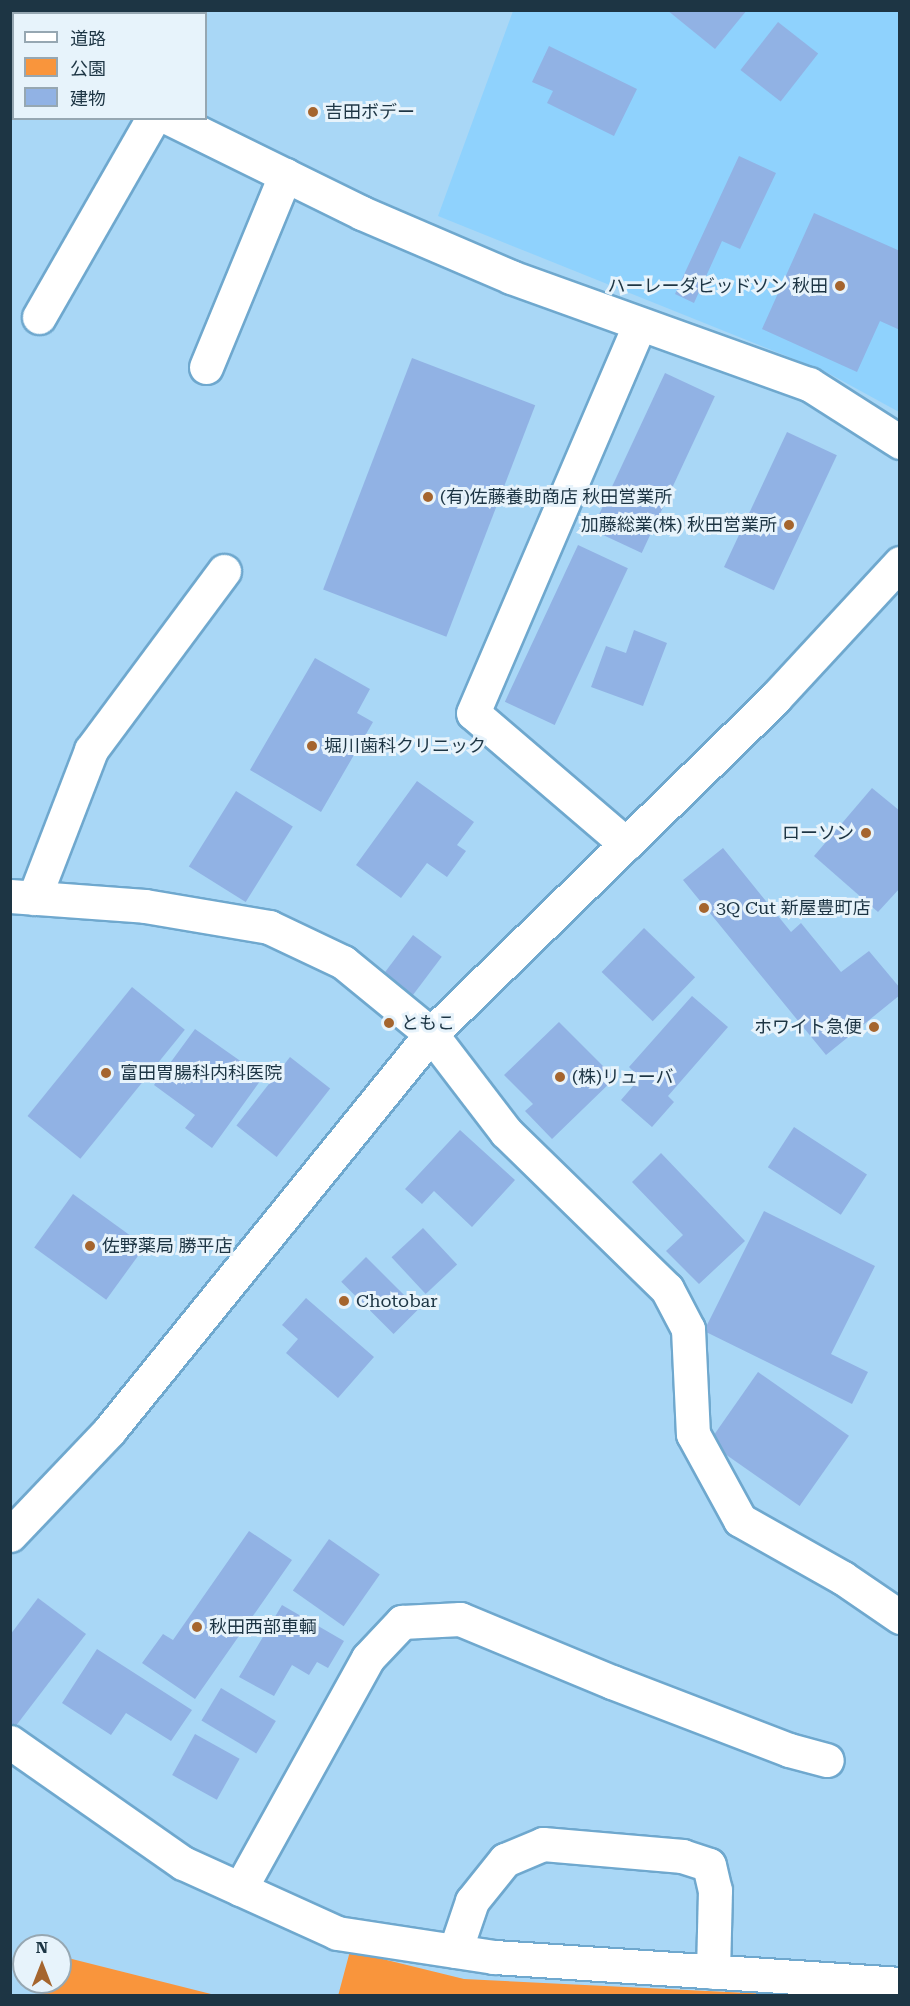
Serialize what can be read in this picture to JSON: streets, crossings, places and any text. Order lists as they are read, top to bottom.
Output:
{
  "places": [
    "吉田ボデー",
    "ハーレーダビッドソン 秋田",
    "(有)佐藤養助商店 秋田営業所",
    "加藤総業(株) 秋田営業所",
    "堀川歯科クリニック",
    "ローソン",
    "3Q Cut 新屋豊町店",
    "ともこ",
    "ホワイト急便",
    "富田胃腸科内科医院",
    "(株)リューバ",
    "佐野薬局 勝平店",
    "Chotobar",
    "秋田西部車輌"
  ],
  "legend": ["道路", "公園", "建物"],
  "north": "top"
}
